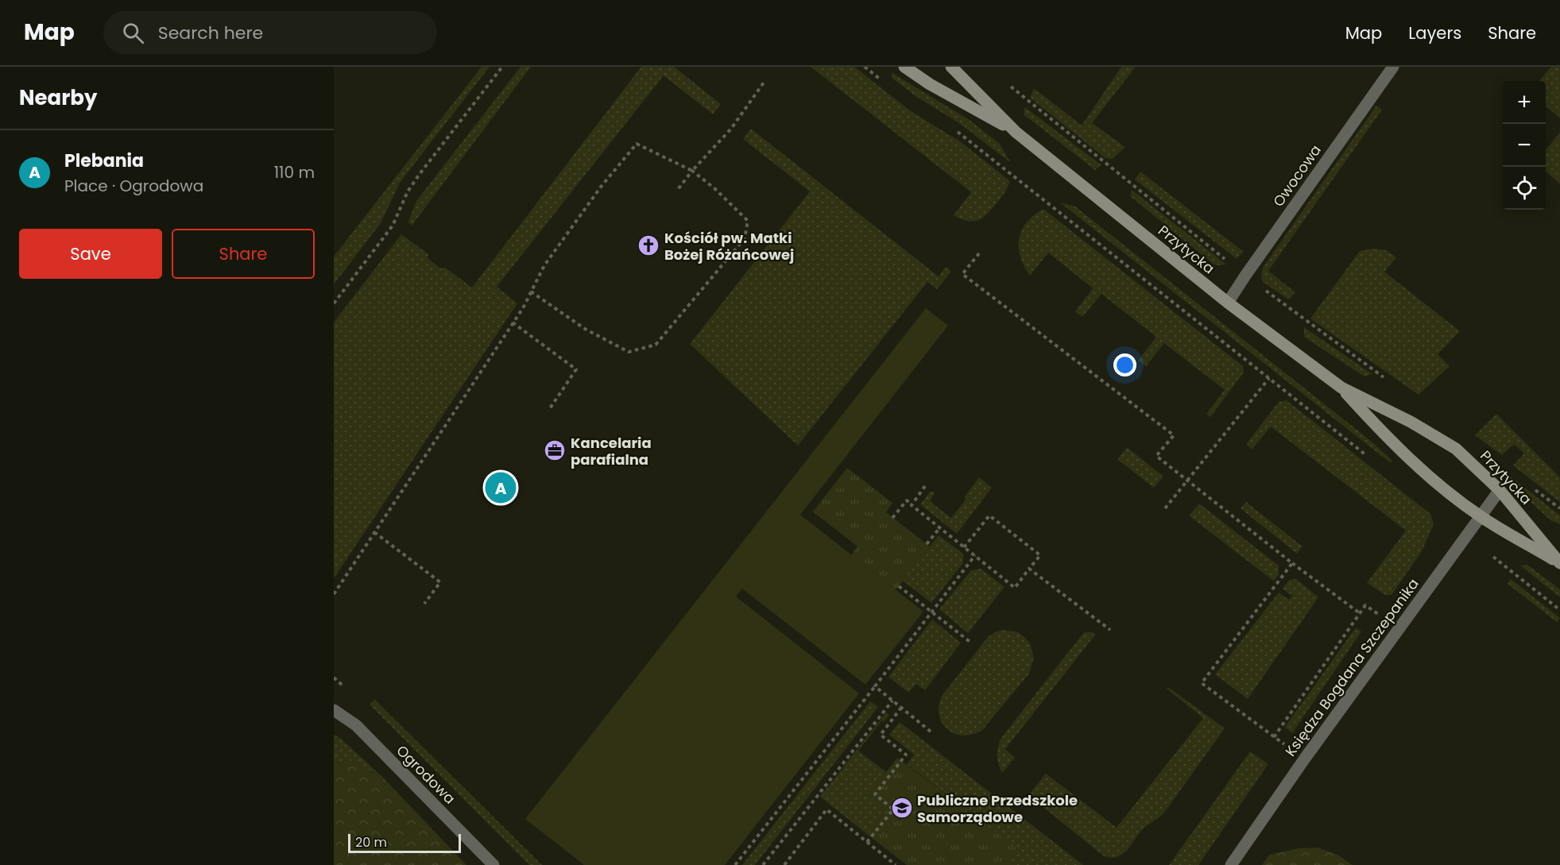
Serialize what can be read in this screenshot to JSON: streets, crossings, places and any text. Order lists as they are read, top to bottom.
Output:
{
  "streets": {
    "main road": ["Przytycka"],
    "street": ["Owocowa", "Księdza Bogdana Szczepanika", "Ogrodowa"]
  },
  "crossings": [
    ["Owocowa", "Przytycka"],
    ["Przytycka", "Księdza Bogdana Szczepanika"]
  ],
  "places": {
    "church": ["Kościół pw. Matki Bożej Różańcowej"],
    "office": ["Kancelaria parafialna"],
    "school or university": ["Publiczne Przedszkole Samorządowe"]
  },
  "scale_bar": "20 m",
  "page": {
    "header": "Map",
    "search": "Search here",
    "nav": ["Map", "Layers", "Share"],
    "heading": "Nearby",
    "map_buttons": ["+", "−"],
    "list": [
      {
        "mark": "A",
        "name": "Plebania",
        "note": "Place · Ogrodowa",
        "value": "110 m"
      }
    ],
    "buttons": ["Save", "Share"],
    "pins": "A",
    "scale": "20 m"
  }
}
